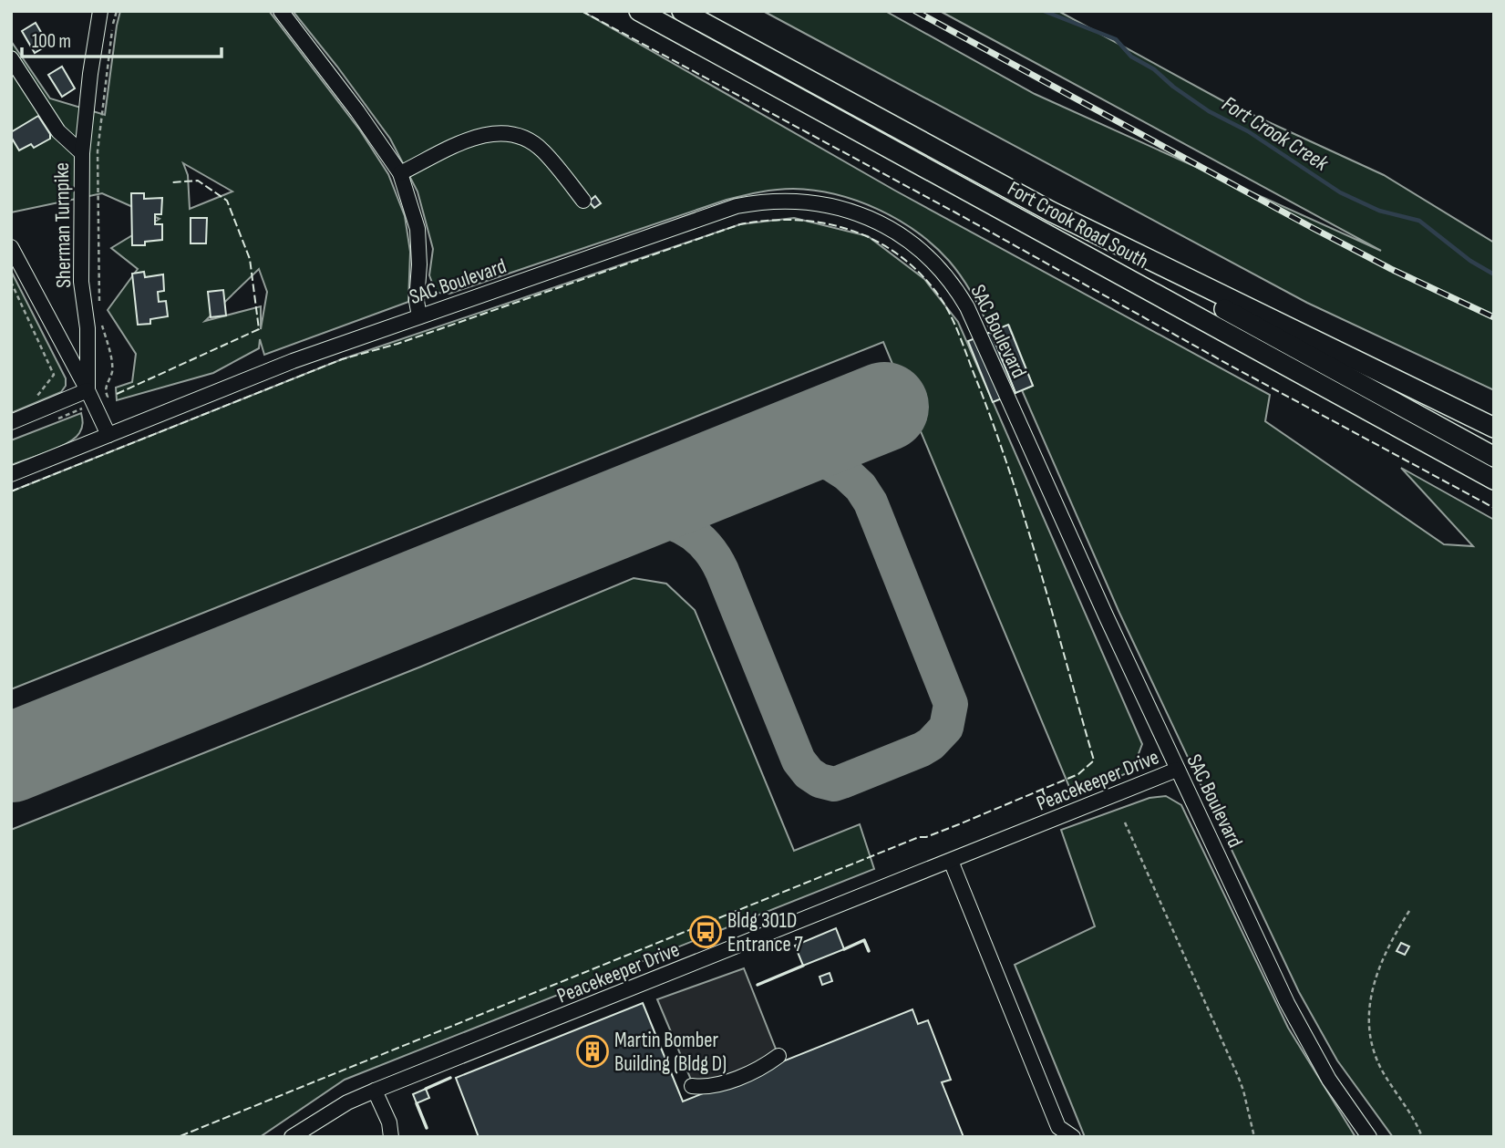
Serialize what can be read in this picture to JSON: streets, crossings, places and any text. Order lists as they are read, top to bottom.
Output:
{
  "streets": {
    "main road": ["Fort Crook Road South"],
    "street": ["Sherman Turnpike", "SAC Boulevard", "Peacekeeper Drive"]
  },
  "crossings": [
    ["Sherman Turnpike", "SAC Boulevard"],
    ["SAC Boulevard", "Peacekeeper Drive"]
  ],
  "water": ["Fort Crook Creek"],
  "places": {
    "bus stop": ["Bldg 301D Entrance 7"],
    "building": ["Martin Bomber Building (Bldg D)"]
  },
  "scale_bar": "100 m"
}
